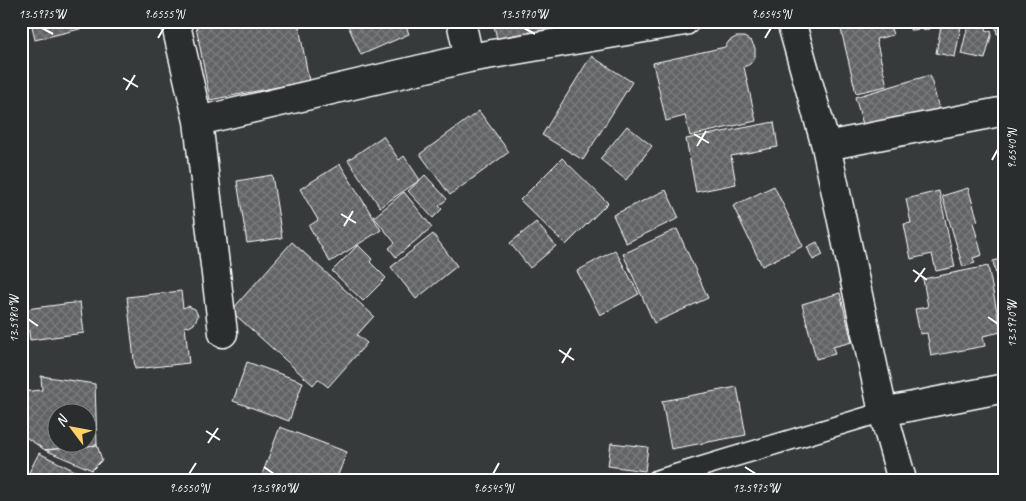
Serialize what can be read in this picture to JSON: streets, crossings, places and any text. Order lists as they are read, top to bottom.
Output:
{
  "north": "top left",
  "coordinates": [
    "13.5975°W",
    "9.6555°N",
    "13.5970°W",
    "9.6545°N",
    "9.6540°N",
    "13.5980°W",
    "9.6550°N"
  ]
}
